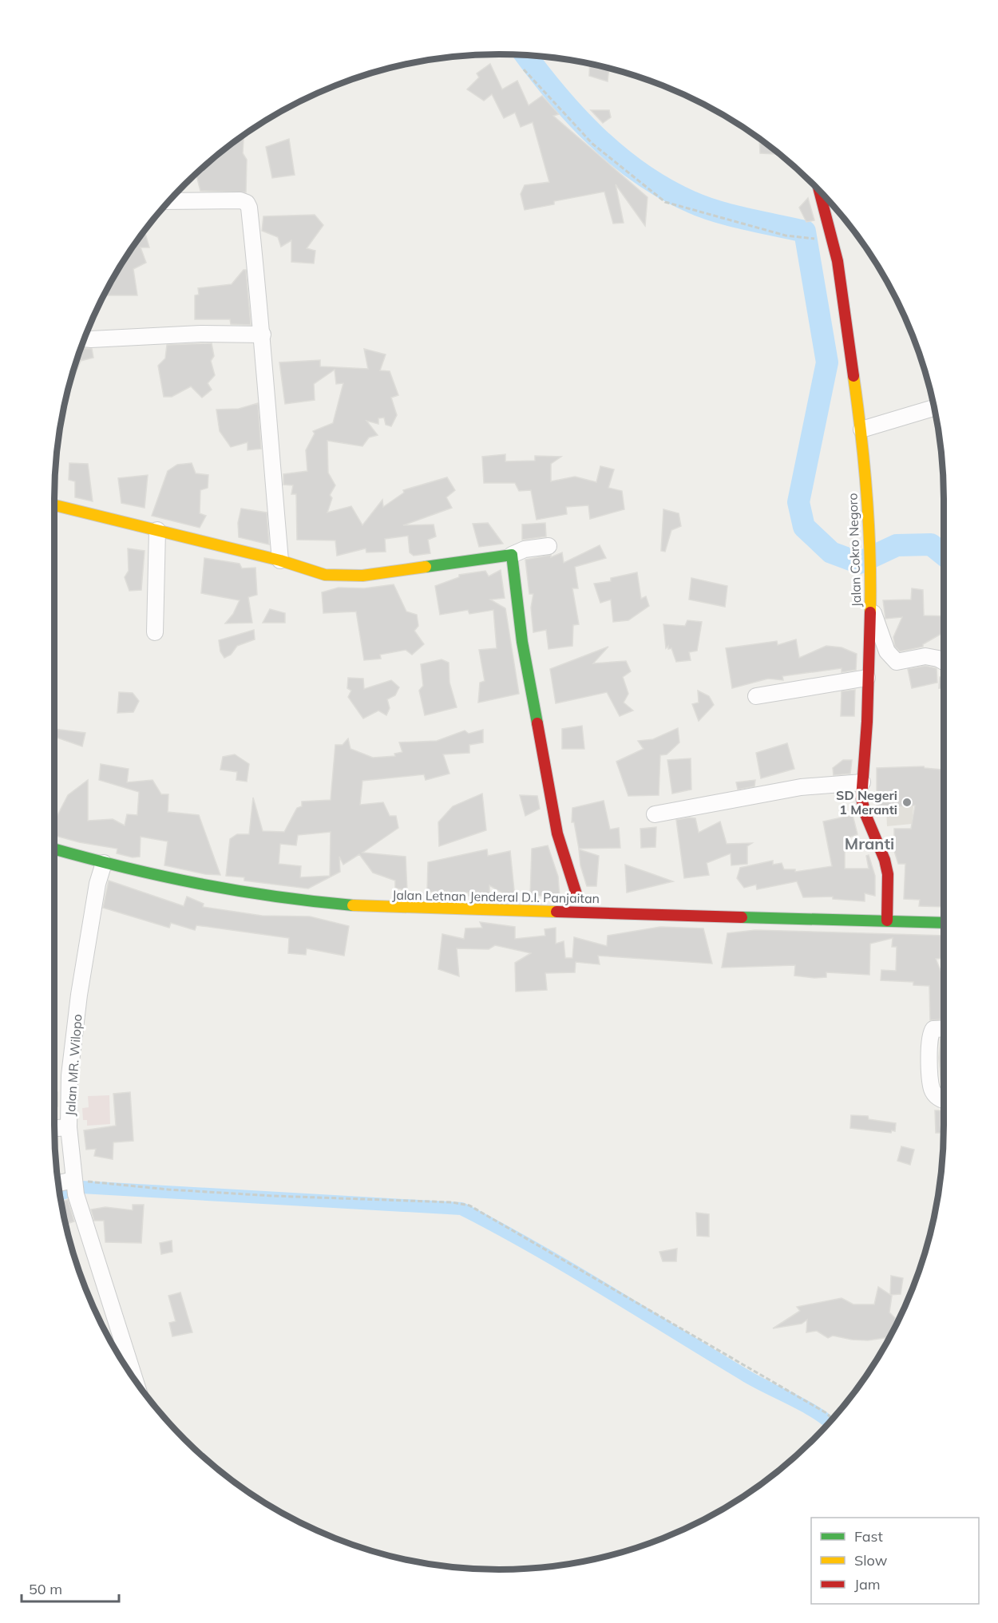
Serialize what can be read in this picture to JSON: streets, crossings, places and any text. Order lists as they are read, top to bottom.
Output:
{
  "streets": {
    "street": ["Jalan Cokro Negoro", "Jalan Letnan Jenderal D.I. Panjaitan", "Jalan MR. Wilopo"]
  },
  "crossings": [
    ["Jalan Cokro Negoro", "Jalan Letnan Jenderal D.I. Panjaitan"],
    ["Jalan Letnan Jenderal D.I. Panjaitan", "Jalan MR. Wilopo"]
  ],
  "districts": ["Mranti"],
  "places": ["SD Negeri 1 Meranti"],
  "legend": ["Fast", "Slow", "Jam"],
  "scale_bar": "50 m"
}
